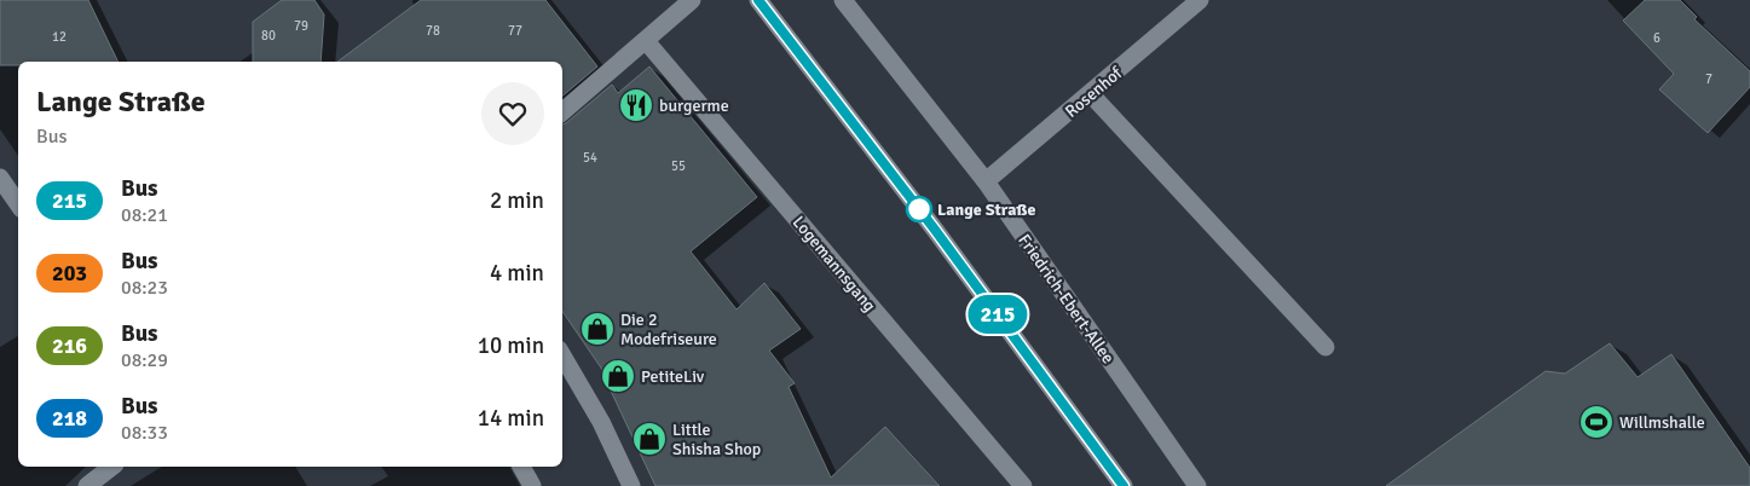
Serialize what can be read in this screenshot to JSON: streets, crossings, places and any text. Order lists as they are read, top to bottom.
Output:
{
  "streets": {
    "main road": ["Rosenhof", "Logemannsgang", "Friedrich-Ebert-Allee"]
  },
  "crossings": [
    ["Rosenhof", "Friedrich-Ebert-Allee"]
  ],
  "places": {
    "restaurant": ["burgerme"],
    "other": ["Lange Straße"],
    "shop": ["Die 2 Modefriseure", "PetiteLiv", "Little Shisha Shop"],
    "sports": ["Willmshalle"]
  },
  "lines": ["bus line 215"],
  "house_numbers": [
    "79",
    "78",
    "77",
    "80",
    "12",
    "6",
    "7",
    "54",
    "55"
  ],
  "page": {
    "on_map": "215",
    "heading": ["Lange Straße", "Bus"],
    "list": [
      {
        "mark": "215",
        "name": "Bus",
        "note": "08:21",
        "value": "2 min"
      },
      {
        "mark": "203",
        "name": "Bus",
        "note": "08:23",
        "value": "4 min"
      },
      {
        "mark": "216",
        "name": "Bus",
        "note": "08:29",
        "value": "10 min"
      },
      {
        "mark": "218",
        "name": "Bus",
        "note": "08:33",
        "value": "14 min"
      }
    ]
  }
}
